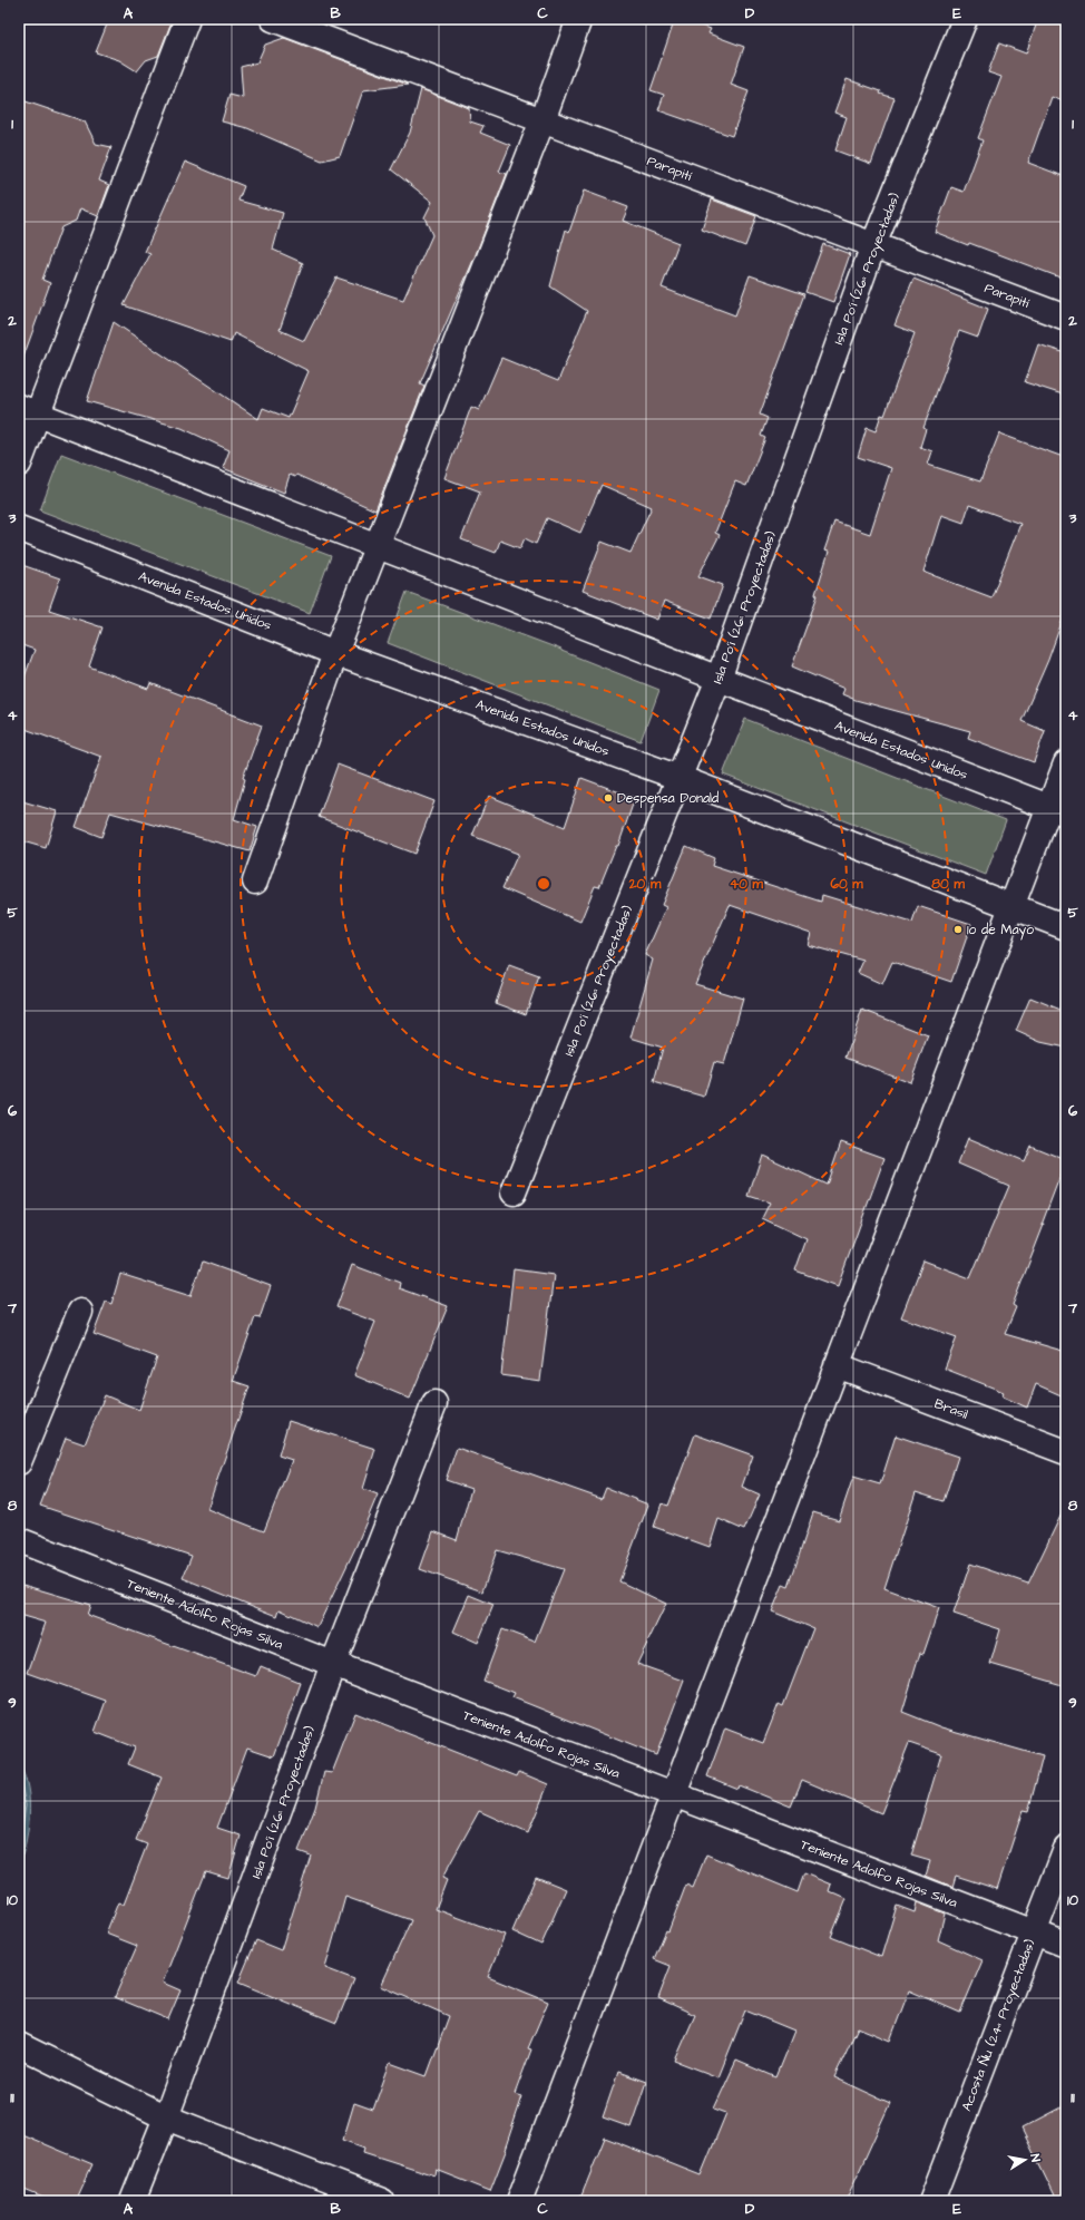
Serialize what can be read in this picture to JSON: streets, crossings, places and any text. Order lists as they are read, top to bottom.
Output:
{
  "streets": {
    "street": [
      "Parapití",
      "Isla Po'i (26ª Proyectadas)",
      "Avenida Estados Unidos",
      "Brasil",
      "Teniente Adolfo Rojas Silva",
      "Acosta Ñu (24ª Proyectadas)"
    ]
  },
  "crossings": [
    ["Parapití", "Isla Po'i (26ª Proyectadas)"],
    ["Isla Po'i (26ª Proyectadas)", "Avenida Estados Unidos"],
    ["Isla Po'i (26ª Proyectadas)", "Teniente Adolfo Rojas Silva"],
    ["Teniente Adolfo Rojas Silva", "Acosta Ñu (24ª Proyectadas)"]
  ],
  "places": ["Despensa Donald", "1o de Mayo"],
  "north": "right",
  "grid": {
    "columns": [
      "A",
      "B",
      "C",
      "D",
      "E"
    ],
    "rows": [
      "1",
      "2",
      "3",
      "4",
      "5",
      "6",
      "7",
      "8",
      "9",
      "10",
      "11"
    ]
  },
  "rings": [
    "20 m",
    "40 m",
    "60 m",
    "80 m"
  ]
}
